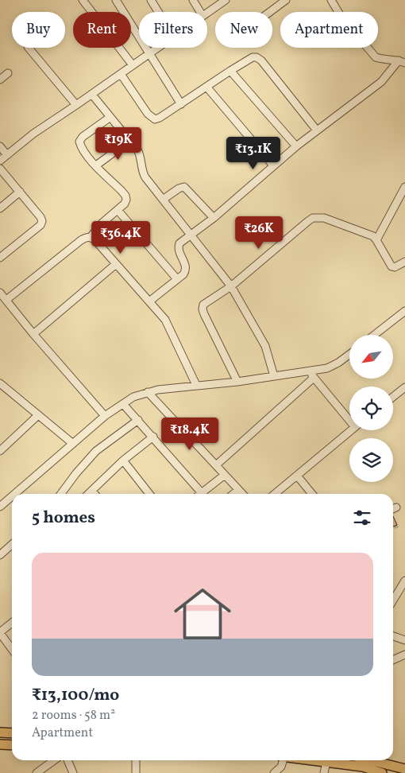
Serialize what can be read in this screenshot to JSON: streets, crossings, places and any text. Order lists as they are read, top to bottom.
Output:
{
  "north": "bottom left",
  "page": {
    "chip": [
      "Buy",
      "Rent",
      "Filters",
      "New",
      "Apartment"
    ],
    "price": [
      "₹19K",
      "₹13.1K",
      "₹26K",
      "₹36.4K",
      "₹18.4K"
    ],
    "heading": "5 homes",
    "list": [
      {
        "name": "₹13,100/mo",
        "note": "2 rooms · 58 m² · Apartment"
      }
    ]
  }
}
